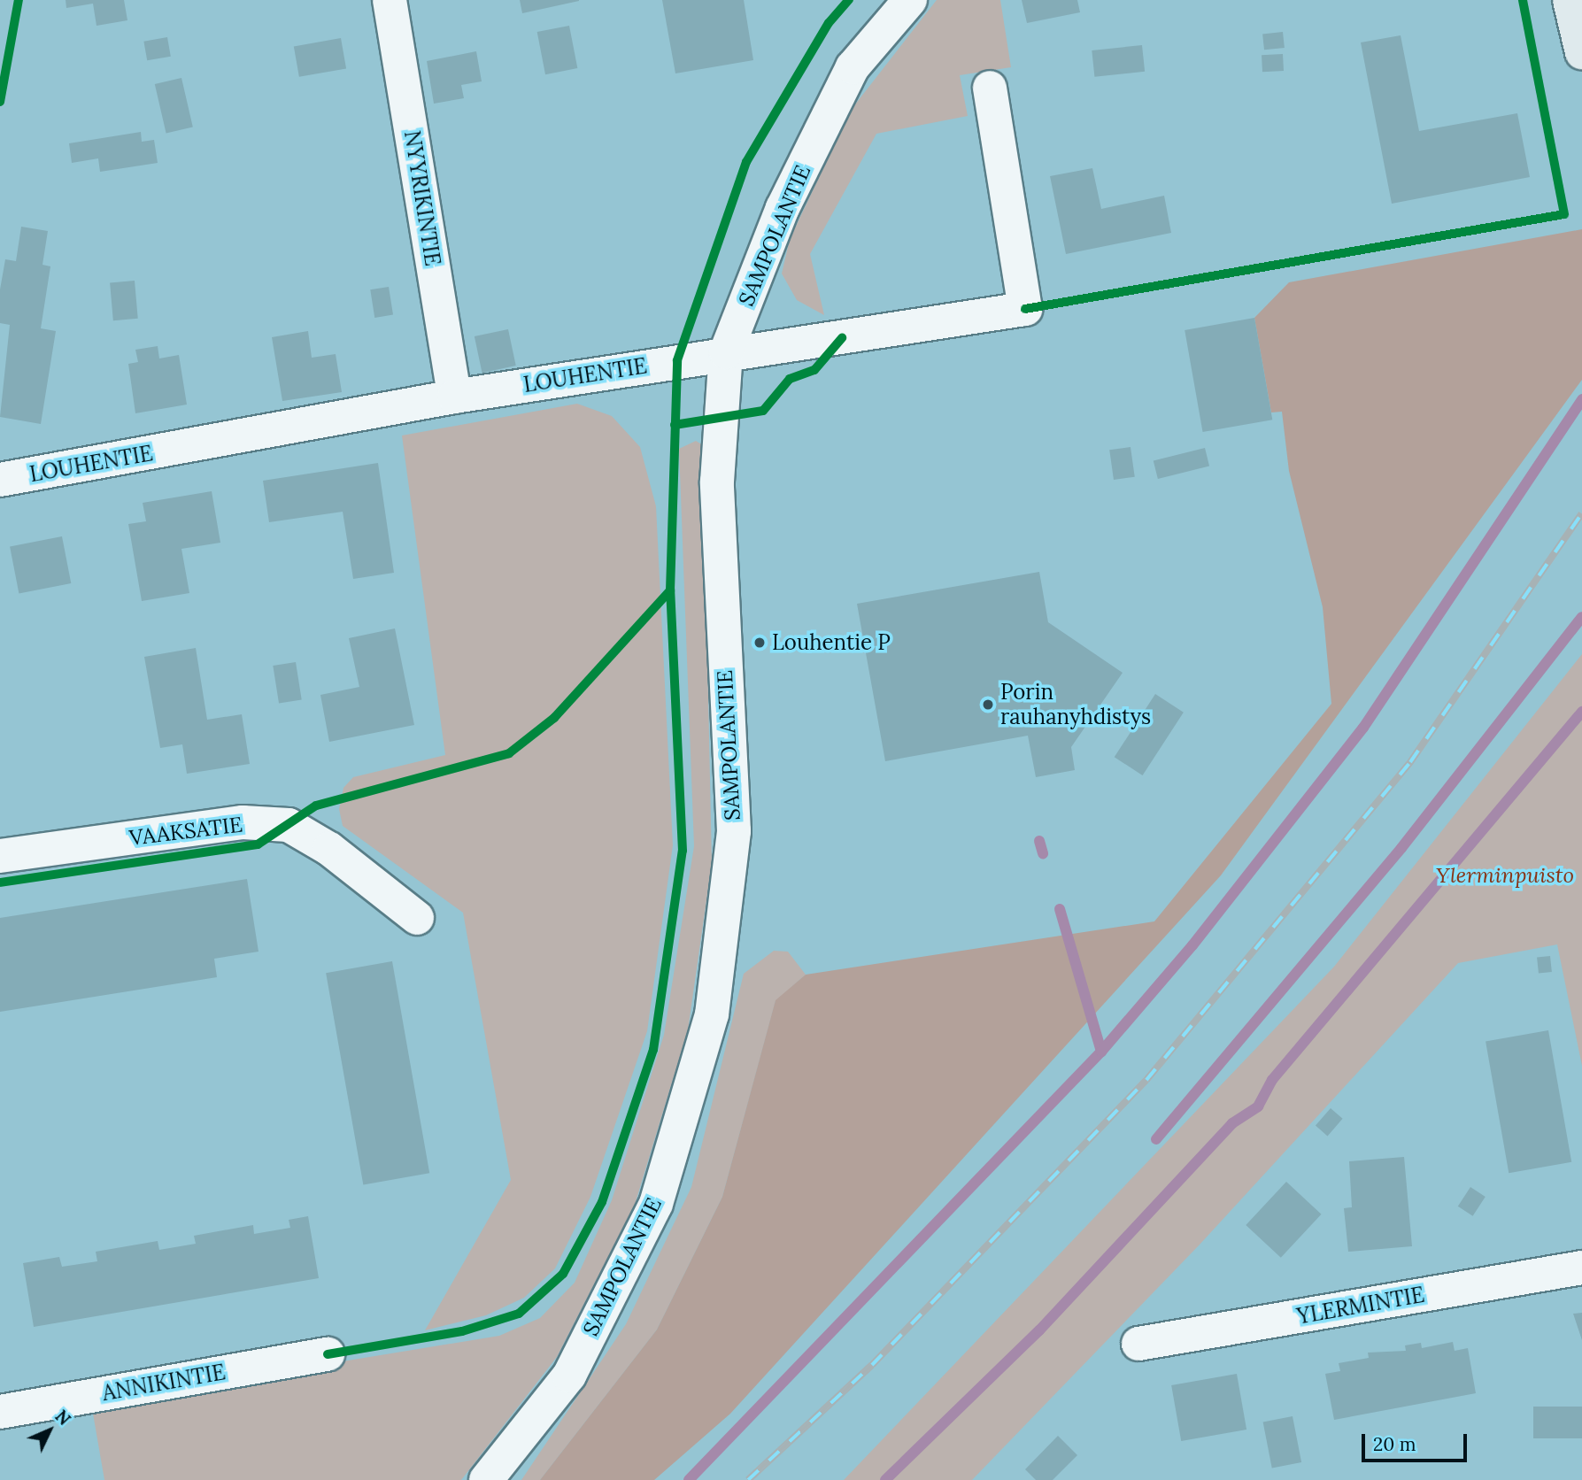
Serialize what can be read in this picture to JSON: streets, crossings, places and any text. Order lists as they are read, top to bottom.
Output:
{
  "streets": {
    "street": [
      "NYYRIKINTIE",
      "SAMPOLANTIE",
      "LOUHENTIE",
      "VAAKSATIE",
      "YLERMINTIE",
      "ANNIKINTIE"
    ]
  },
  "crossings": [
    ["NYYRIKINTIE", "LOUHENTIE"],
    ["SAMPOLANTIE", "LOUHENTIE"]
  ],
  "parks": ["Ylerminpuisto"],
  "places": ["Louhentie P", "Porin rauhanyhdistys"],
  "scale_bar": "20 m",
  "north": "top right"
}
